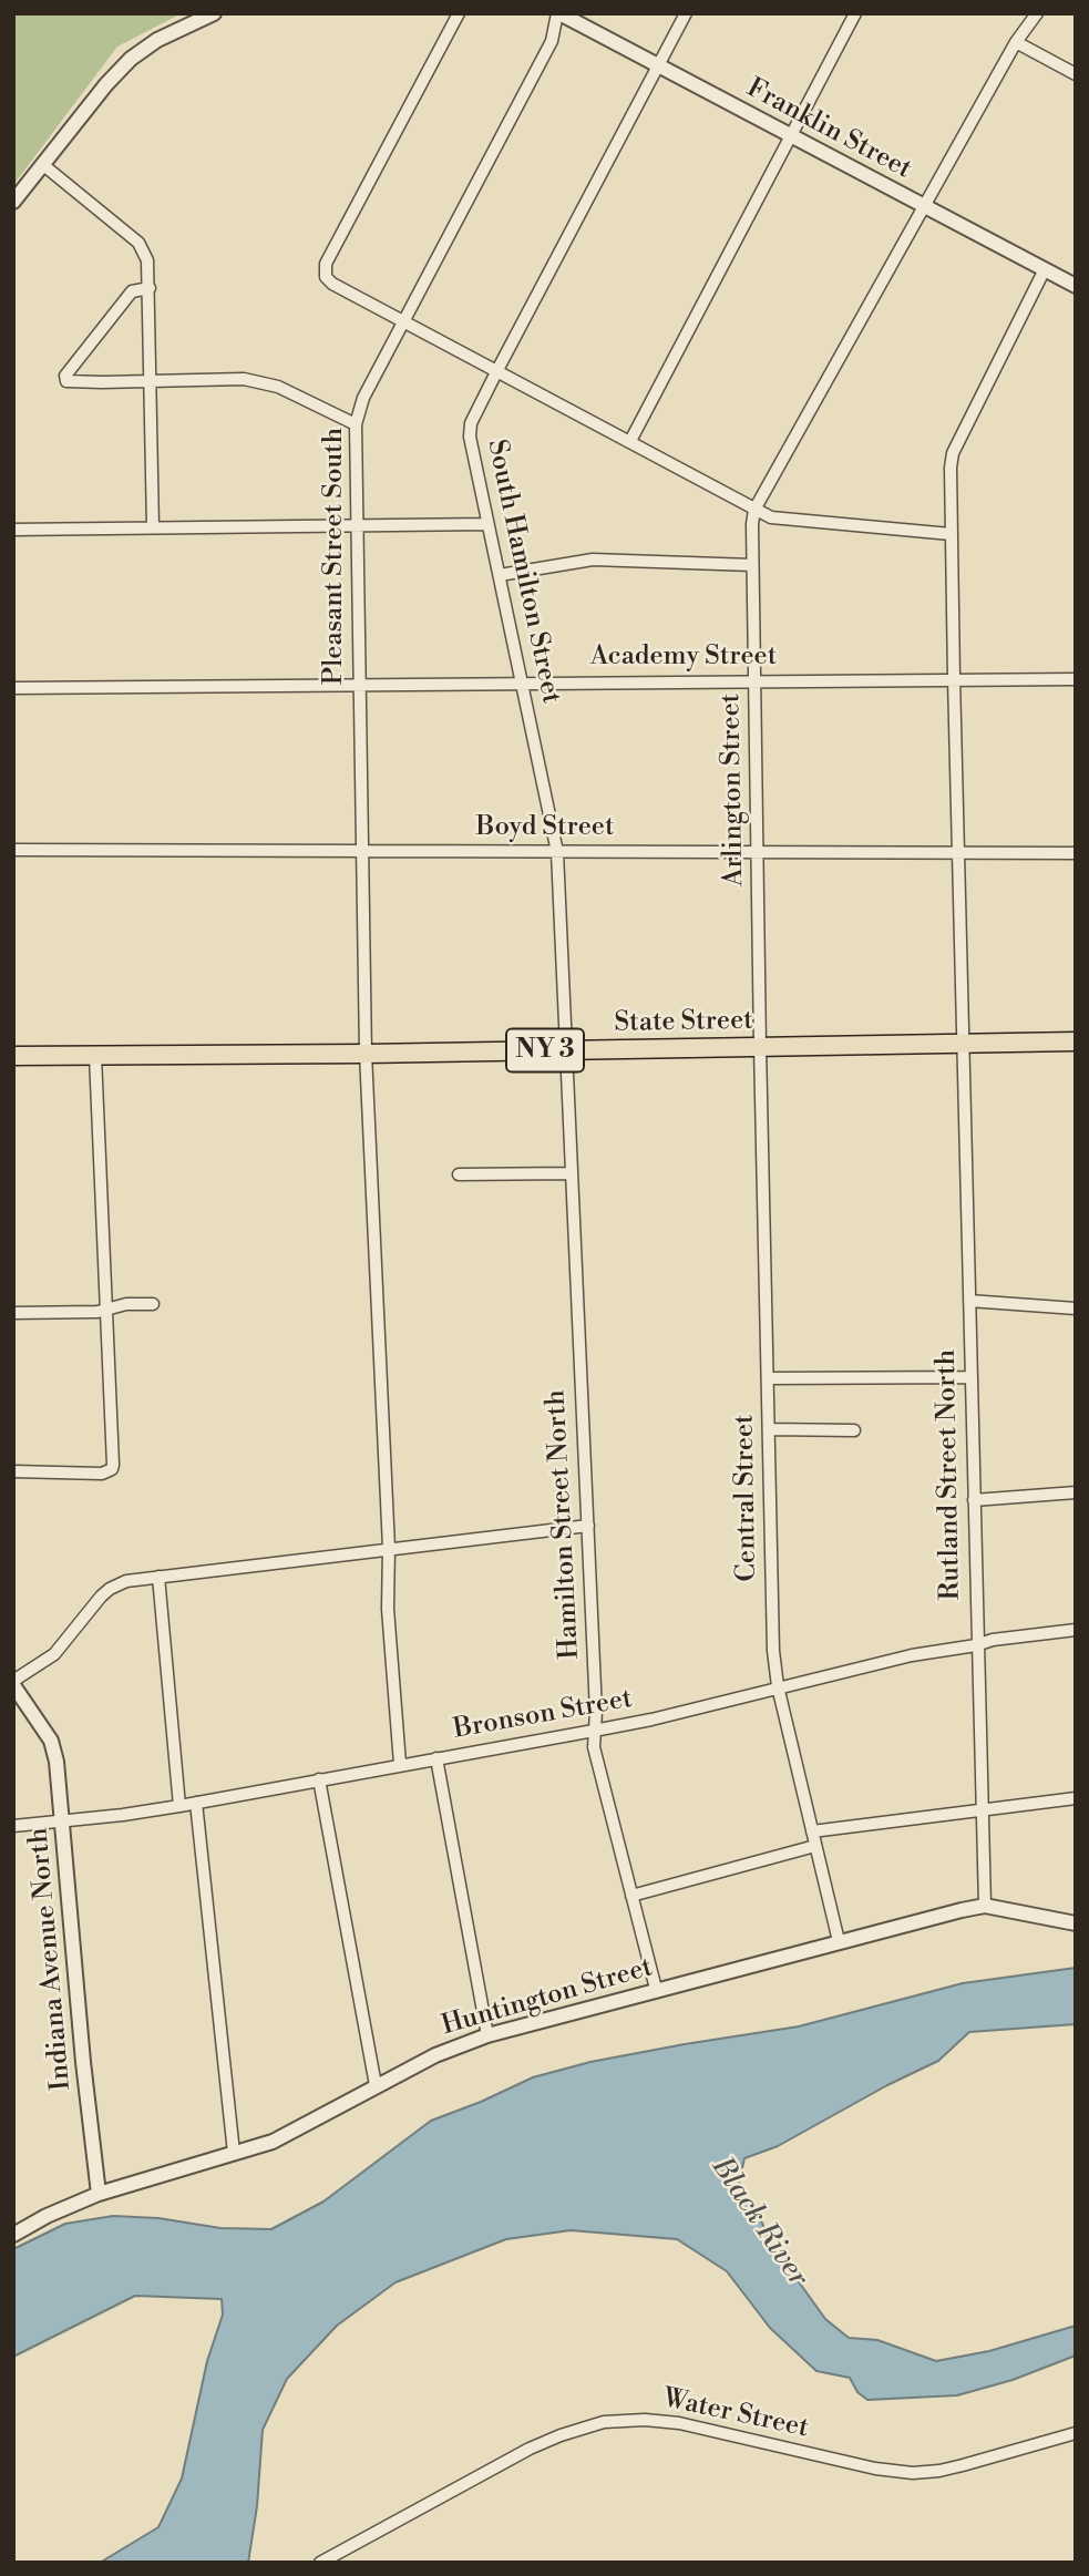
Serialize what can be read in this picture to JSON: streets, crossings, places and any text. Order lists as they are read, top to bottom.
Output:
{
  "streets": {
    "highway": ["State Street", "NY 3"],
    "street": [
      "Franklin Street",
      "Pleasant Street South",
      "South Hamilton Street",
      "Academy Street",
      "Arlington Street",
      "Boyd Street",
      "Rutland Street North",
      "Central Street",
      "Hamilton Street North",
      "Bronson Street",
      "Indiana Avenue North",
      "Huntington Street",
      "Water Street"
    ]
  },
  "crossings": [
    ["Franklin Street", "Pleasant Street South"],
    ["Franklin Street", "South Hamilton Street"],
    ["Franklin Street", "Arlington Street"],
    ["Franklin Street", "Rutland Street North"],
    ["Pleasant Street South", "Academy Street"],
    ["Pleasant Street South", "Boyd Street"],
    ["Pleasant Street South", "State Street"],
    ["Pleasant Street South", "Bronson Street"],
    ["South Hamilton Street", "Academy Street"],
    ["South Hamilton Street", "Boyd Street"],
    ["South Hamilton Street", "State Street"],
    ["South Hamilton Street", "Hamilton Street North"],
    ["Academy Street", "Arlington Street"],
    ["Academy Street", "Rutland Street North"],
    ["Arlington Street", "Boyd Street"],
    ["Arlington Street", "State Street"],
    ["Arlington Street", "Central Street"],
    ["Boyd Street", "Rutland Street North"],
    ["State Street", "Rutland Street North"],
    ["State Street", "Central Street"],
    ["State Street", "Hamilton Street North"],
    ["Rutland Street North", "Bronson Street"],
    ["Rutland Street North", "Huntington Street"],
    ["Central Street", "Bronson Street"],
    ["Central Street", "Huntington Street"],
    ["Hamilton Street North", "Bronson Street"],
    ["Hamilton Street North", "Huntington Street"],
    ["Bronson Street", "Indiana Avenue North"],
    ["Indiana Avenue North", "Huntington Street"]
  ],
  "water": ["Black River"]
}
